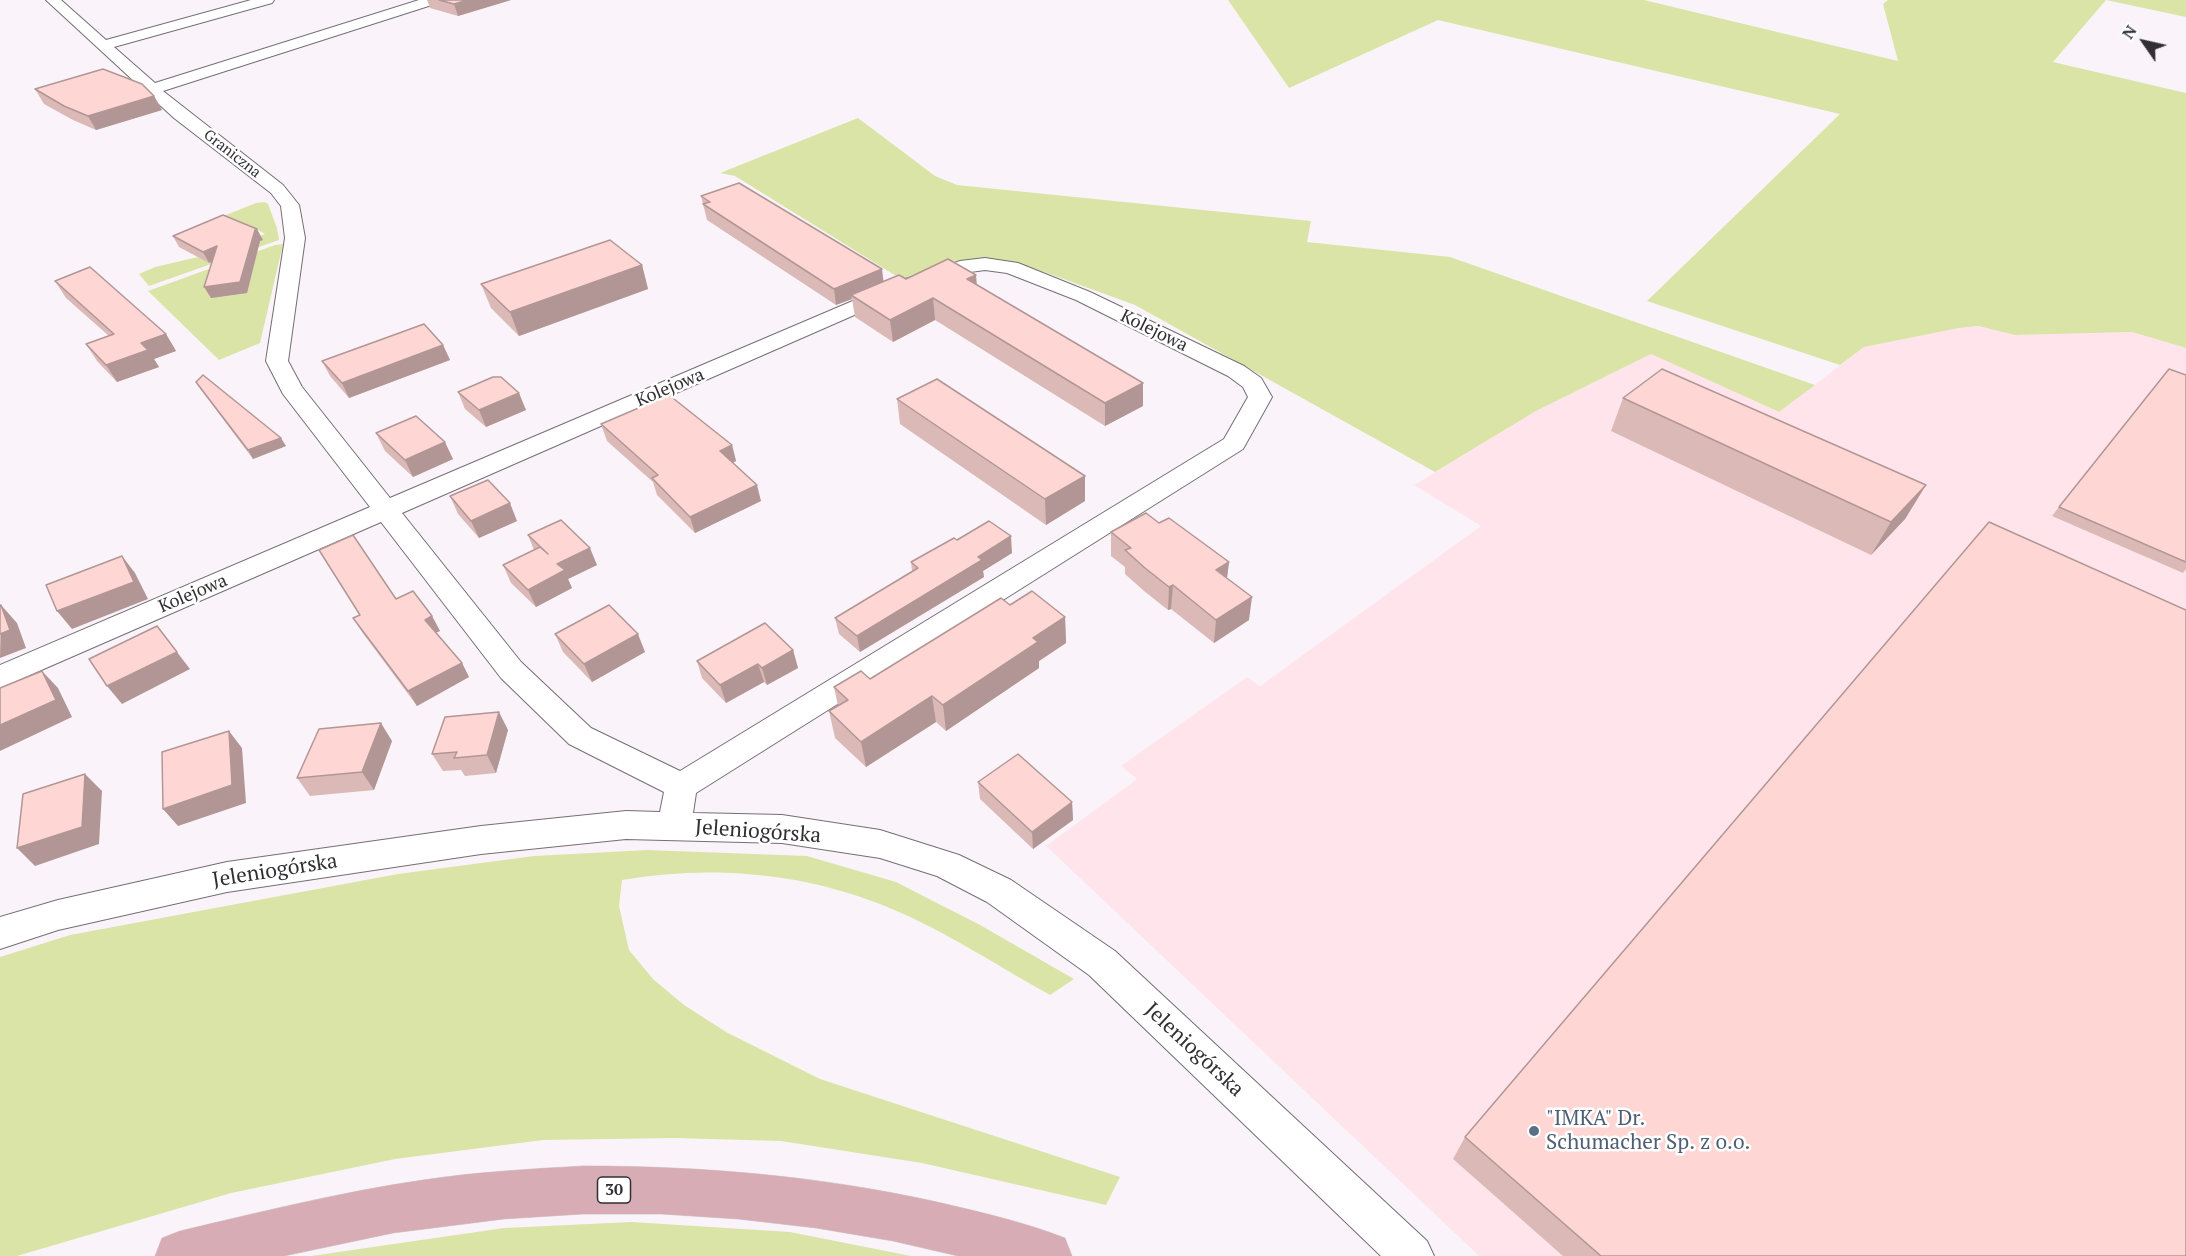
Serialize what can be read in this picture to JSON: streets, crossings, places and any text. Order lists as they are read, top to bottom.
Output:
{
  "streets": {
    "main road": ["30"],
    "street": ["Graniczna", "Kolejowa", "Jeleniogórska"]
  },
  "crossings": [
    ["Graniczna", "Kolejowa"]
  ],
  "places": ["\"IMKA\" Dr. Schumacher Sp. z o.o."],
  "north": "top left"
}
